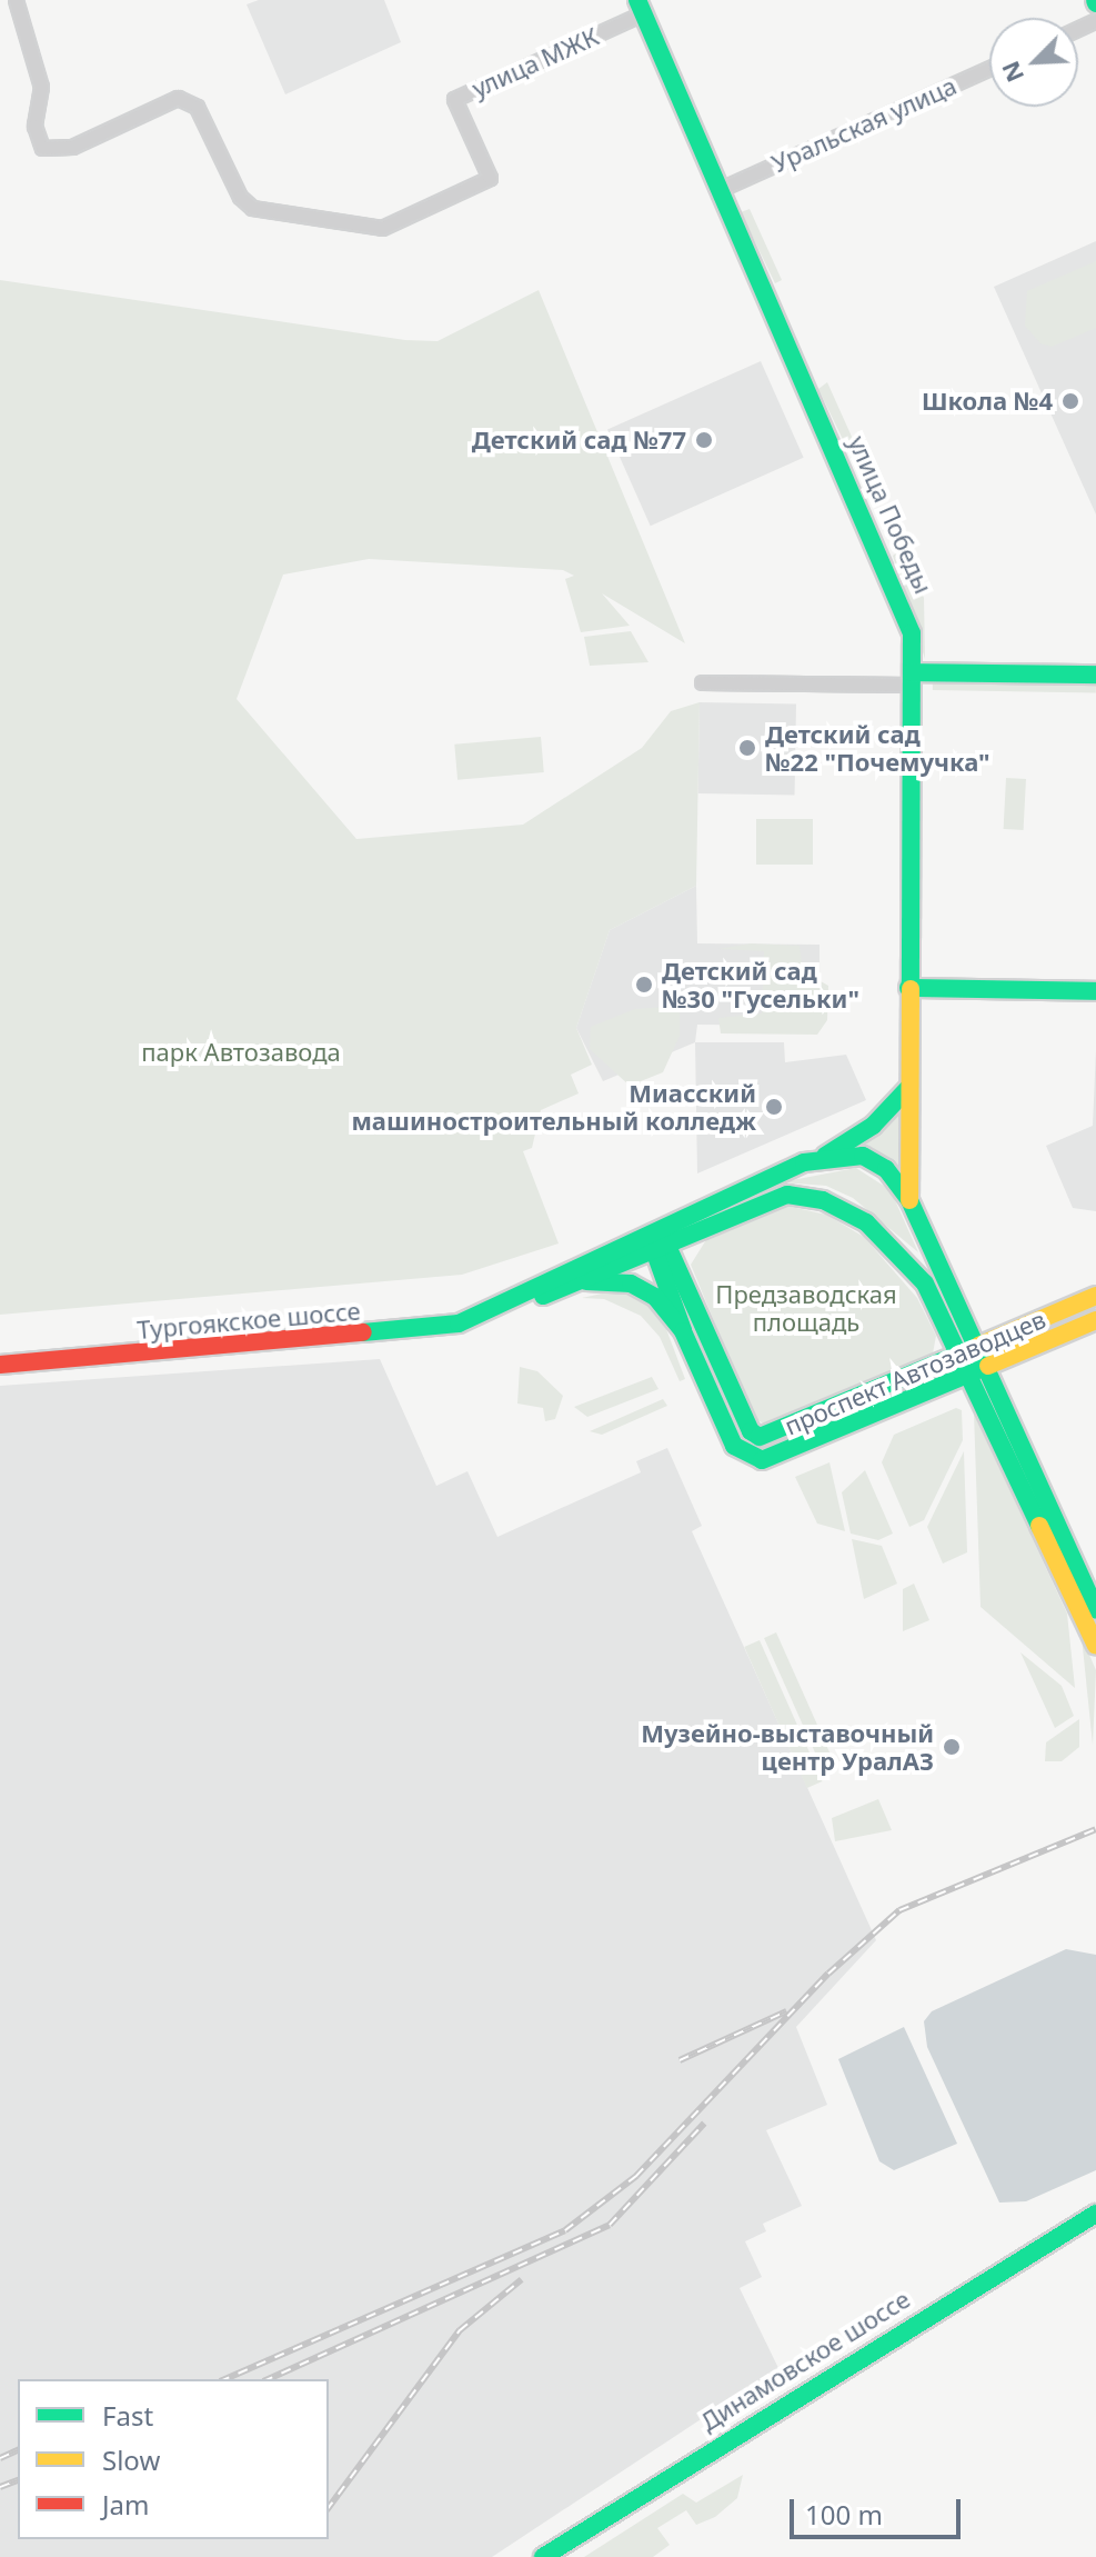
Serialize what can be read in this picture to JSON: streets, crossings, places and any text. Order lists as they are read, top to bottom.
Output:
{
  "streets": {
    "main road": [
      "улица Победы",
      "Тургоякское шоссе",
      "проспект Автозаводцев",
      "Динамовское шоссе"
    ],
    "street": ["улица МЖК", "Уральская улица"]
  },
  "crossings": [
    ["улица МЖК", "улица Победы"],
    ["Уральская улица", "улица Победы"],
    ["Тургоякское шоссе", "проспект Автозаводцев"]
  ],
  "parks": ["парк Автозавода", "Предзаводская площадь"],
  "places": [
    "Школа №4",
    "Детский сад №77",
    "Детский сад №22 \"Почемучка\"",
    "Детский сад №30 \"Гусельки\"",
    "Миасский машиностроительный колледж",
    "Музейно-выставочный центр УралАЗ"
  ],
  "legend": ["Fast", "Slow", "Jam"],
  "scale_bar": "100 m",
  "north": "bottom left"
}
